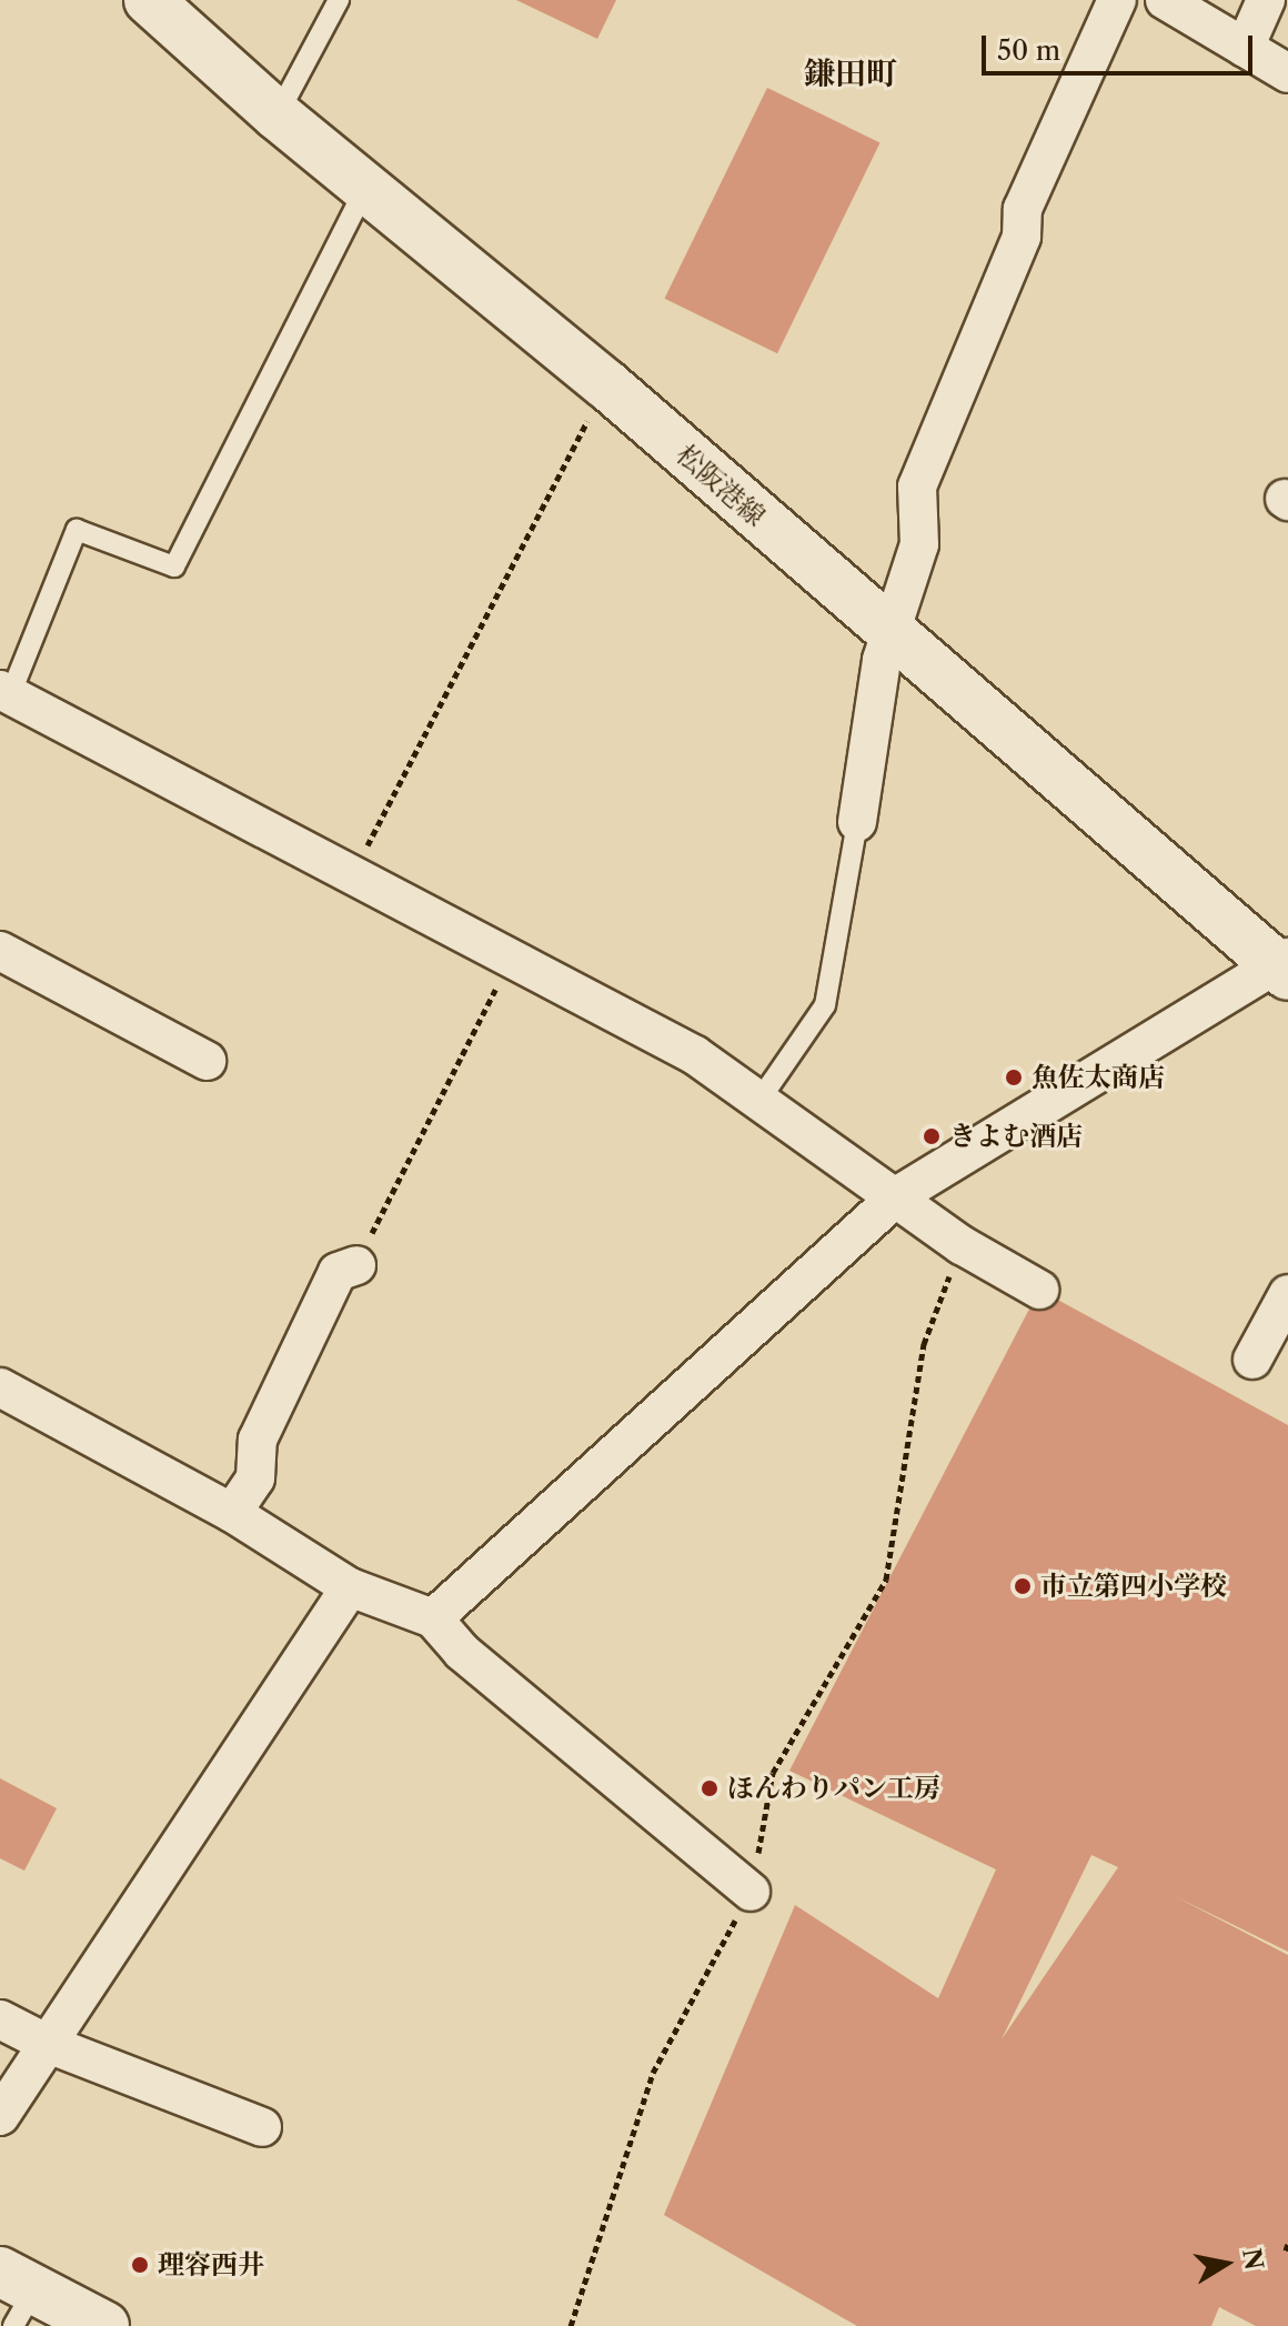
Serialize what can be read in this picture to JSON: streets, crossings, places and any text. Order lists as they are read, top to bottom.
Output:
{
  "streets": {
    "main road": ["松阪港線"]
  },
  "districts": ["鎌田町"],
  "places": [
    "魚佐太商店",
    "きよむ酒店",
    "市立第四小学校",
    "ほんわりパン工房",
    "理容西井"
  ],
  "scale_bar": "50 m",
  "north": "right"
}
